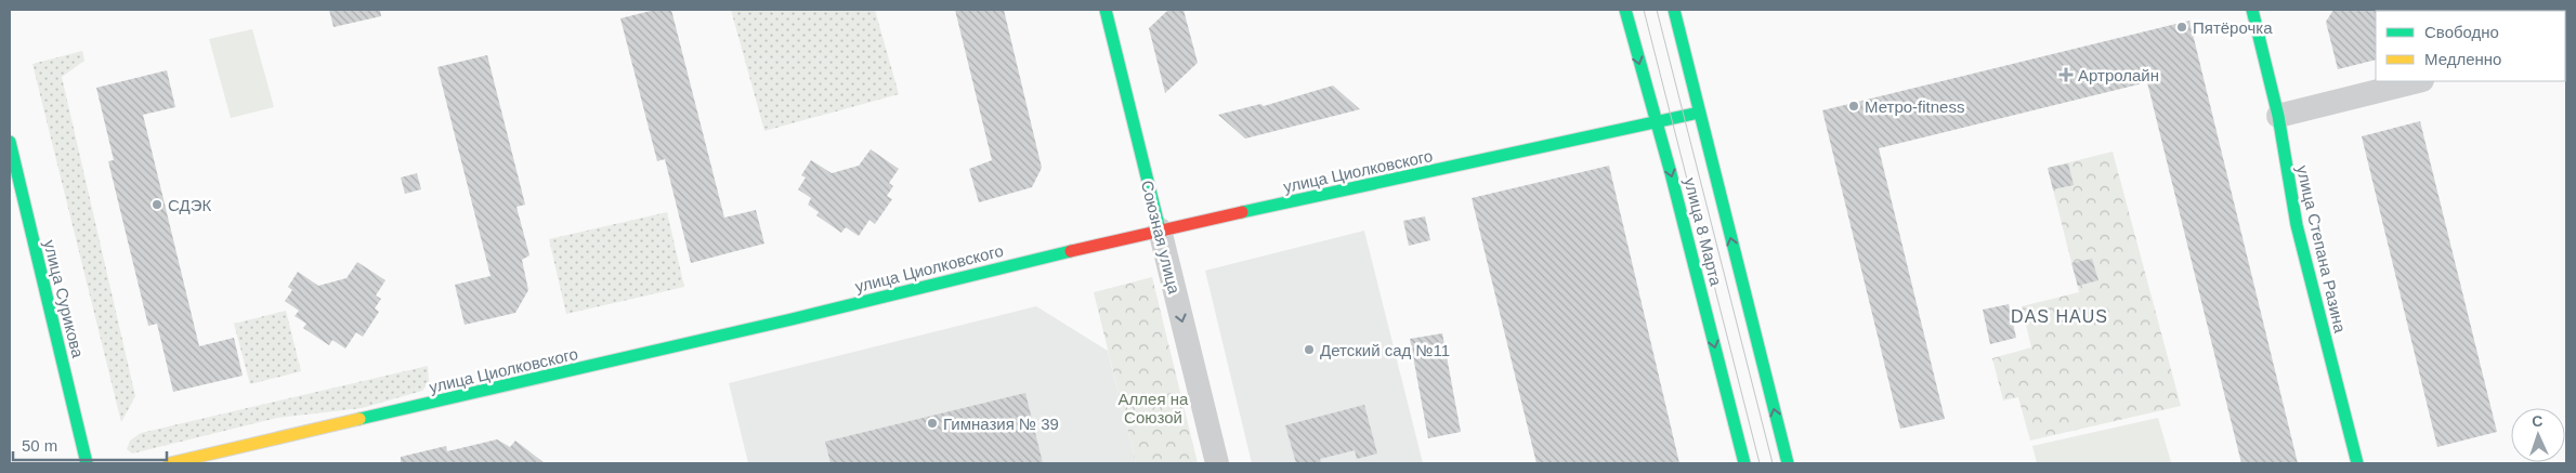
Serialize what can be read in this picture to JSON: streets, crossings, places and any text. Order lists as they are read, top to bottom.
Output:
{
  "streets": {
    "street": [
      "улица Циолковского",
      "улица 8 Марта",
      "Союзная улица",
      "улица Степана Разина",
      "улица Сурикова"
    ]
  },
  "crossings": [
    ["улица Циолковского", "улица 8 Марта"],
    ["улица Циолковского", "Союзная улица"]
  ],
  "one_way": ["Союзная улица"],
  "districts": ["DAS HAUS"],
  "parks": ["Аллея на Союзой"],
  "places": {
    "other": [
      "Пятёрочка",
      "Метро-fitness",
      "СДЭК",
      "Детский сад №11",
      "Гимназия № 39"
    ],
    "health": ["Артролайн"]
  },
  "legend": ["Свободно", "Медленно"],
  "scale_bar": "50 m",
  "north": "top"
}
